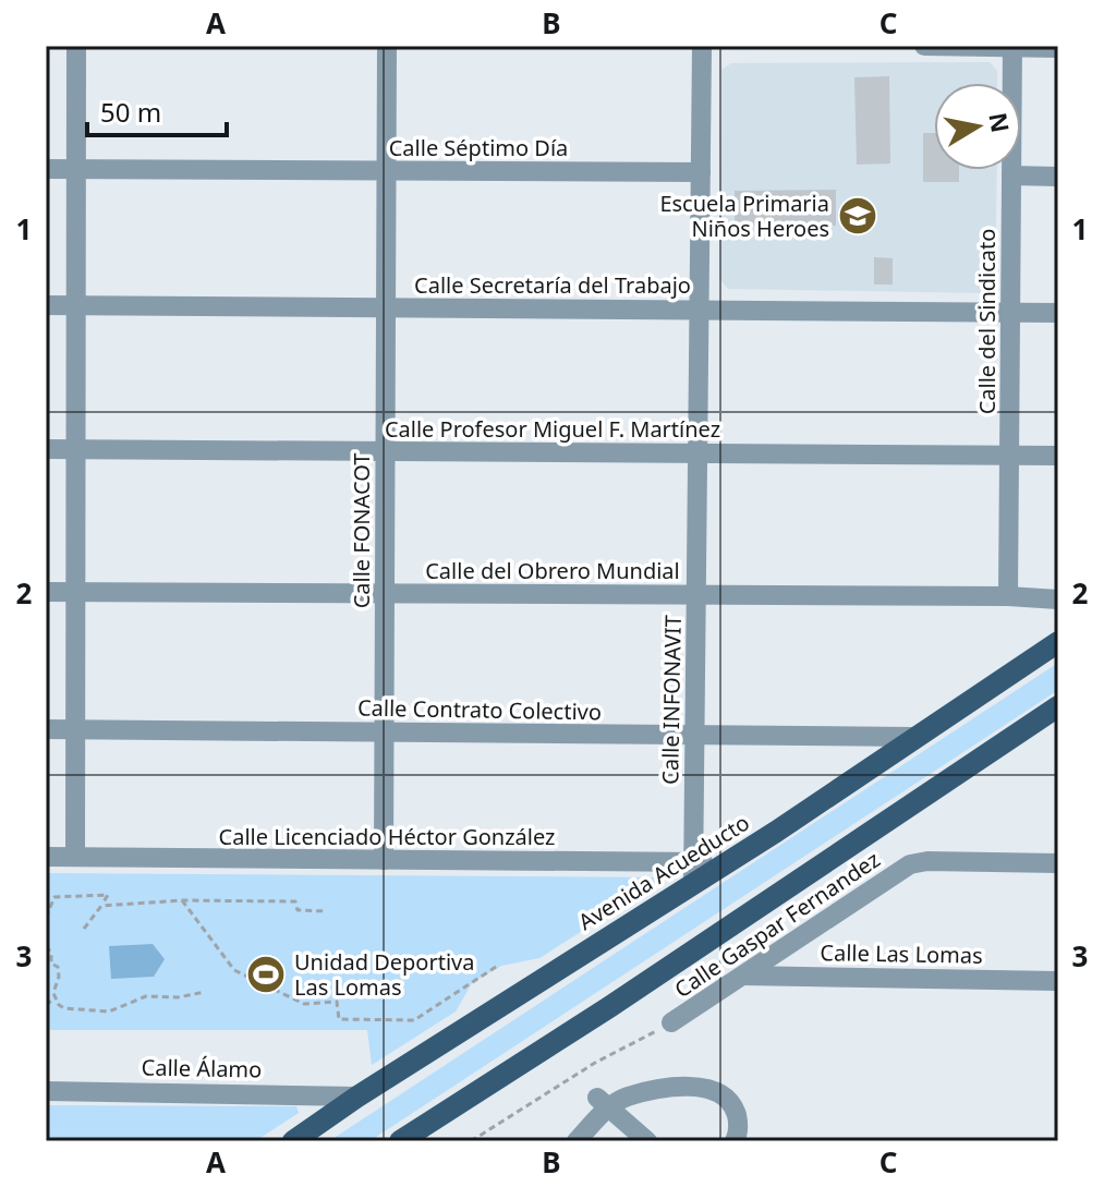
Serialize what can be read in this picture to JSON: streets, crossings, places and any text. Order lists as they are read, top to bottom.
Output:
{
  "streets": {
    "main road": ["Avenida Acueducto"],
    "street": [
      "Calle Séptimo Día",
      "Calle Secretaría del Trabajo",
      "Calle del Sindicato",
      "Calle Profesor Miguel F. Martínez",
      "Calle FONACOT",
      "Calle del Obrero Mundial",
      "Calle INFONAVIT",
      "Calle Contrato Colectivo",
      "Calle Licenciado Héctor González",
      "Calle Gaspar Fernandez",
      "Calle Las Lomas",
      "Calle Álamo"
    ]
  },
  "crossings": [
    ["Calle Séptimo Día", "Calle FONACOT"],
    ["Calle Séptimo Día", "Calle INFONAVIT"],
    ["Calle Secretaría del Trabajo", "Calle del Sindicato"],
    ["Calle Secretaría del Trabajo", "Calle FONACOT"],
    ["Calle Secretaría del Trabajo", "Calle INFONAVIT"],
    ["Calle del Sindicato", "Calle Profesor Miguel F. Martínez"],
    ["Calle del Sindicato", "Calle del Obrero Mundial"],
    ["Calle Profesor Miguel F. Martínez", "Calle FONACOT"],
    ["Calle Profesor Miguel F. Martínez", "Calle INFONAVIT"],
    ["Calle FONACOT", "Calle del Obrero Mundial"],
    ["Calle FONACOT", "Calle Contrato Colectivo"],
    ["Calle FONACOT", "Calle Licenciado Héctor González"],
    ["Calle del Obrero Mundial", "Calle INFONAVIT"],
    ["Calle INFONAVIT", "Calle Contrato Colectivo"],
    ["Calle INFONAVIT", "Calle Licenciado Héctor González"],
    ["Calle INFONAVIT", "Avenida Acueducto"],
    ["Calle Contrato Colectivo", "Avenida Acueducto"],
    ["Calle Licenciado Héctor González", "Avenida Acueducto"],
    ["Avenida Acueducto", "Calle Álamo"],
    ["Calle Gaspar Fernandez", "Calle Las Lomas"]
  ],
  "places": {
    "school or university": ["Escuela Primaria Niños Heroes"],
    "sports": ["Unidad Deportiva Las Lomas"]
  },
  "scale_bar": "50 m",
  "north": "right",
  "grid": {
    "columns": ["A", "B", "C"],
    "rows": ["1", "2", "3"]
  }
}
